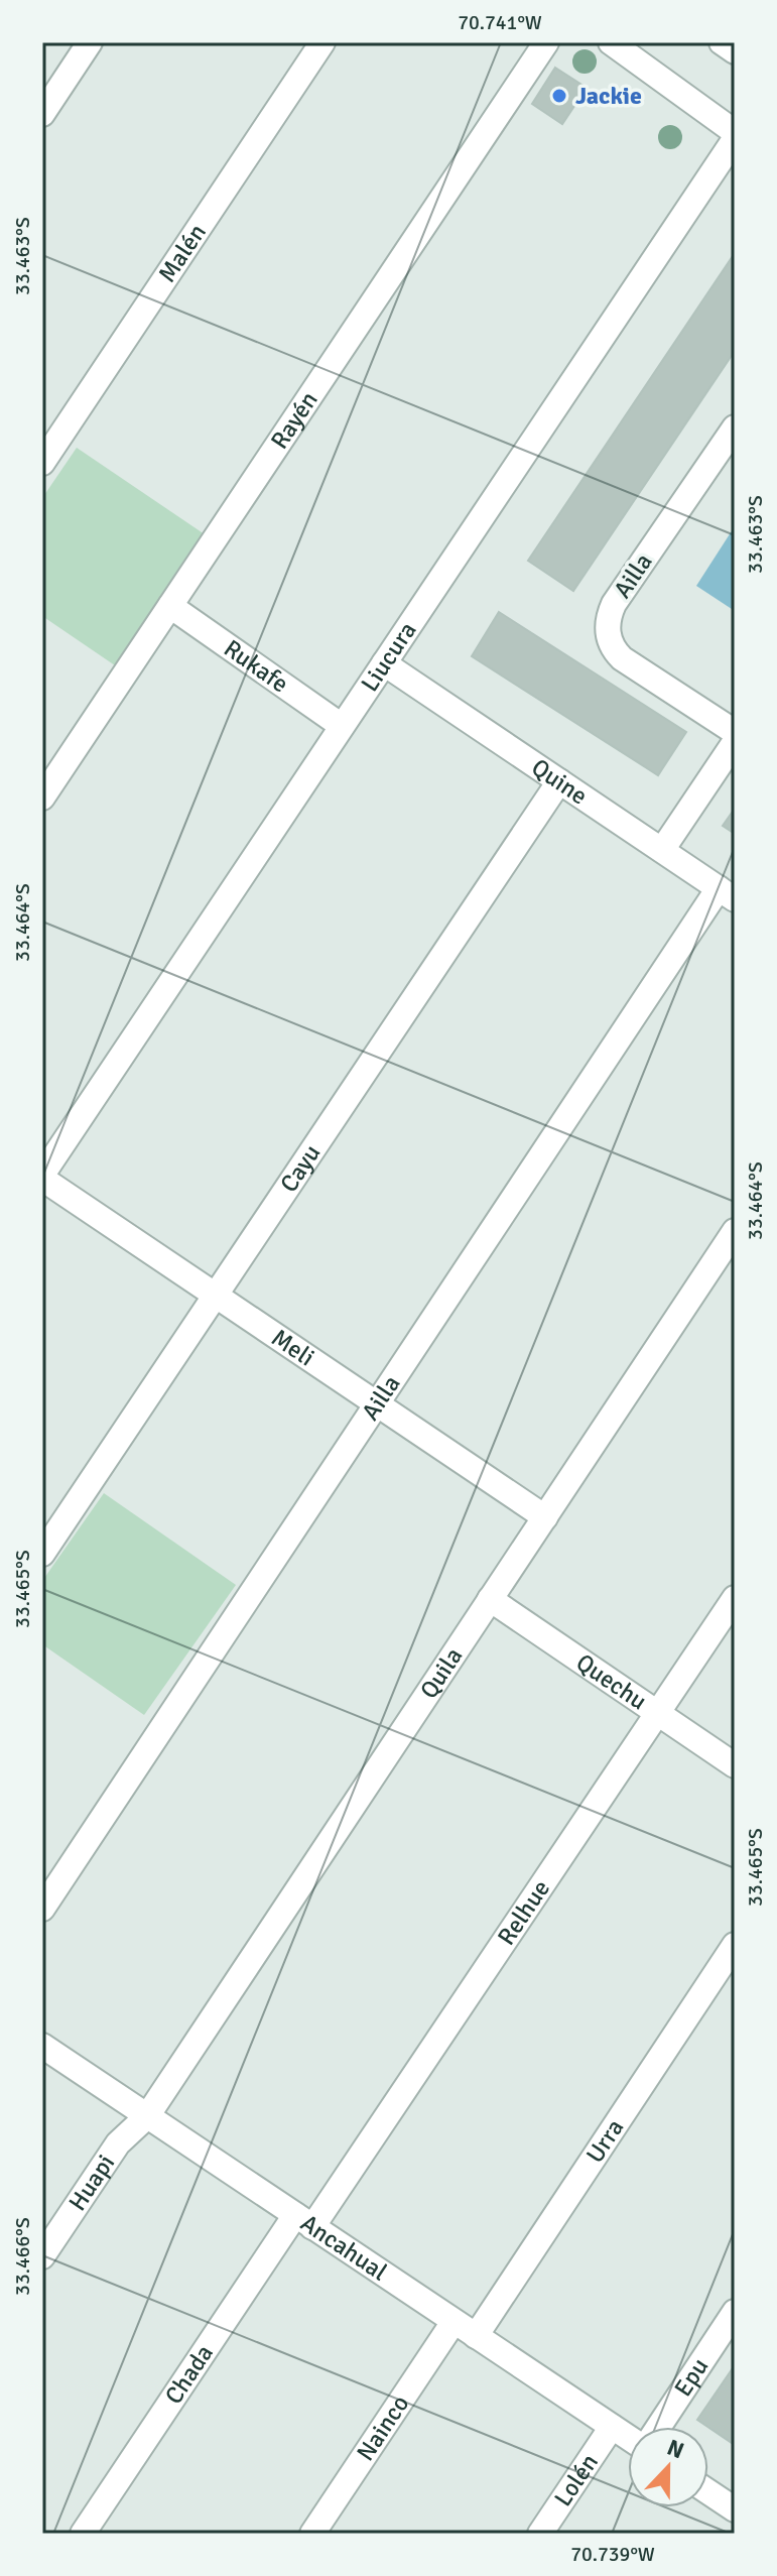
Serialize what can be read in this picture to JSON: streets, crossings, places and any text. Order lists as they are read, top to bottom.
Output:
{
  "streets": {
    "street": [
      "Malén",
      "Rayén",
      "Ailla",
      "Liucura",
      "Rukafe",
      "Quine",
      "Cayu",
      "Meli",
      "Quila",
      "Quechu",
      "Relhue",
      "Urra",
      "Huapi",
      "Ancahual",
      "Chada",
      "Epu",
      "Nainco",
      "Lolén"
    ]
  },
  "crossings": [
    ["Rayén", "Rukafe"],
    ["Ailla", "Quine"],
    ["Ailla", "Meli"],
    ["Liucura", "Rukafe"],
    ["Liucura", "Quine"],
    ["Liucura", "Meli"],
    ["Quine", "Cayu"],
    ["Cayu", "Meli"],
    ["Meli", "Quila"],
    ["Quila", "Quechu"],
    ["Quila", "Huapi"],
    ["Quila", "Ancahual"],
    ["Quechu", "Relhue"],
    ["Relhue", "Ancahual"],
    ["Relhue", "Chada"],
    ["Urra", "Ancahual"],
    ["Huapi", "Ancahual"],
    ["Ancahual", "Chada"],
    ["Ancahual", "Nainco"],
    ["Ancahual", "Lolén"]
  ],
  "places": ["Jackie"],
  "north": "top",
  "coordinates": [
    "70.741°W",
    "33.463°S",
    "33.464°S",
    "33.465°S",
    "33.466°S",
    "70.739°W"
  ]
}
